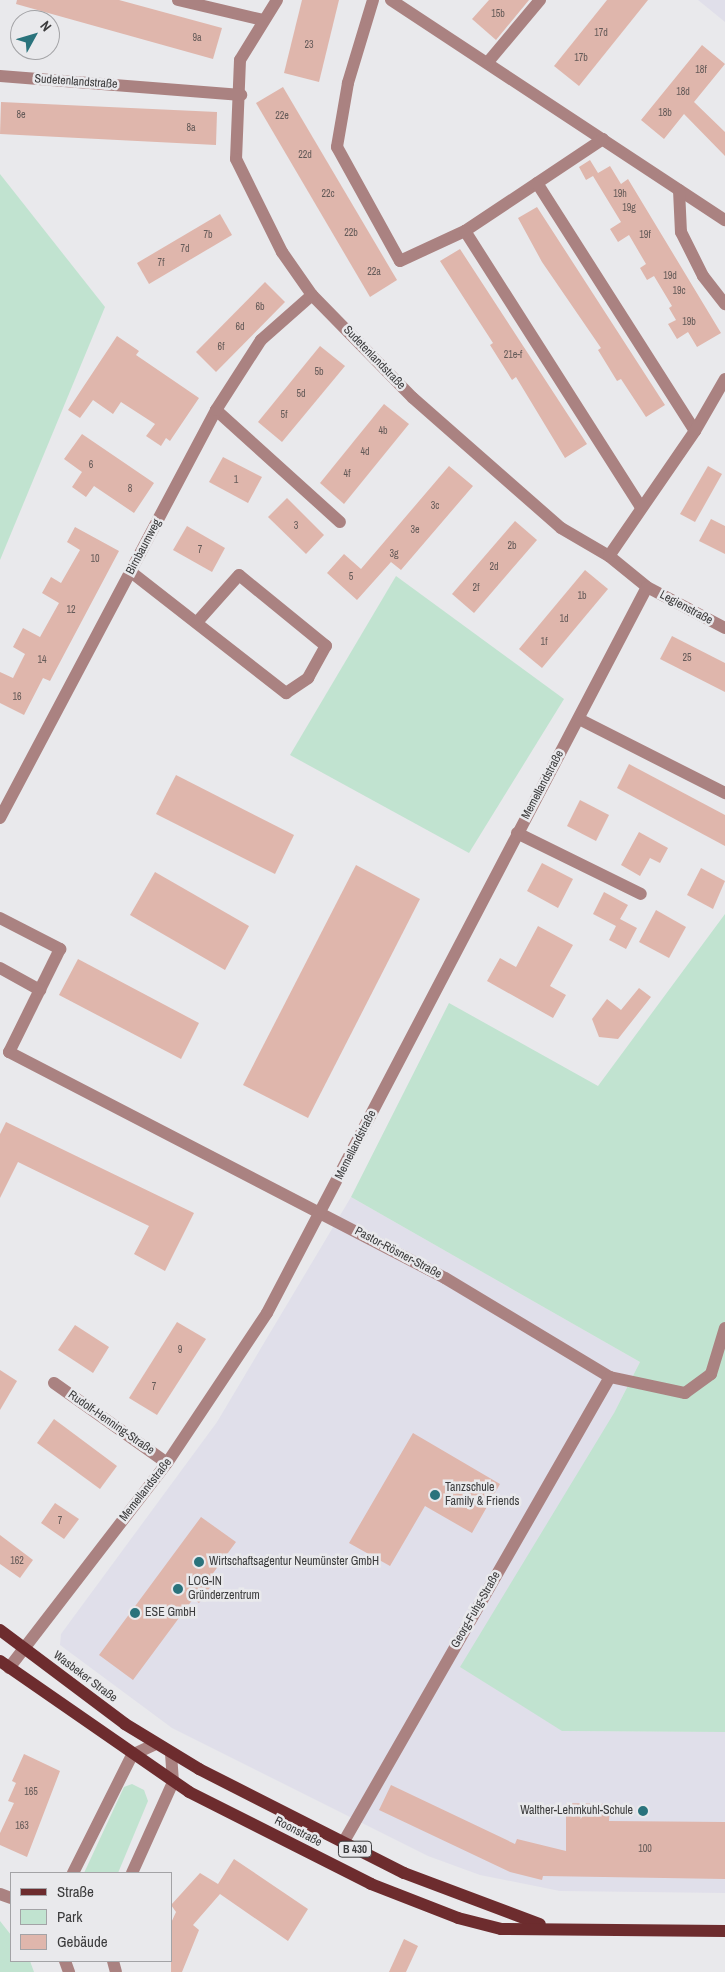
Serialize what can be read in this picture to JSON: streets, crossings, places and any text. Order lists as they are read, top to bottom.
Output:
{
  "streets": {
    "main road": ["Wasbeker Straße", "Roonstraße", "B 430"],
    "street": [
      "Sudetenlandstraße",
      "Birnbaumweg",
      "Legienstraße",
      "Memellandstraße",
      "Pastor-Rösner-Straße",
      "Rudolf-Henning-Straße",
      "Georg-Fuhg-Straße"
    ]
  },
  "crossings": [
    ["Sudetenlandstraße", "Birnbaumweg"],
    ["Sudetenlandstraße", "Legienstraße"],
    ["Sudetenlandstraße", "Memellandstraße"],
    ["Legienstraße", "Memellandstraße"],
    ["Memellandstraße", "Pastor-Rösner-Straße"],
    ["Memellandstraße", "Rudolf-Henning-Straße"],
    ["Memellandstraße", "Wasbeker Straße"],
    ["Memellandstraße", "B 430"],
    ["Pastor-Rösner-Straße", "Georg-Fuhg-Straße"],
    ["Georg-Fuhg-Straße", "Roonstraße"],
    ["Wasbeker Straße", "Roonstraße"],
    ["Roonstraße", "B 430"]
  ],
  "places": [
    "Tanzschule Family & Friends",
    "Wirtschaftsagentur Neumünster GmbH",
    "LOG-IN Gründerzentrum",
    "ESE GmbH",
    "Walther-Lehmkuhl-Schule"
  ],
  "house_numbers": [
    "15b",
    "17d",
    "9a",
    "23",
    "17b",
    "18f",
    "18d",
    "18b",
    "8e",
    "22e",
    "8a",
    "22d",
    "22c",
    "19h",
    "19g",
    "22b",
    "7b",
    "19f",
    "7d",
    "7f",
    "22a",
    "19d",
    "19c",
    "6b",
    "19b",
    "6d",
    "6f",
    "21e-f",
    "5b",
    "5d",
    "5f",
    "4b",
    "4d",
    "6",
    "4f",
    "1",
    "8",
    "3c",
    "3",
    "3e",
    "2b",
    "7",
    "3g",
    "10",
    "2d",
    "5",
    "2f",
    "1b",
    "12",
    "1d",
    "1f",
    "25",
    "14",
    "16",
    "9",
    "7",
    "7",
    "162",
    "165",
    "163",
    "100"
  ],
  "legend": ["Straße", "Park", "Gebäude"],
  "north": "top right"
}
